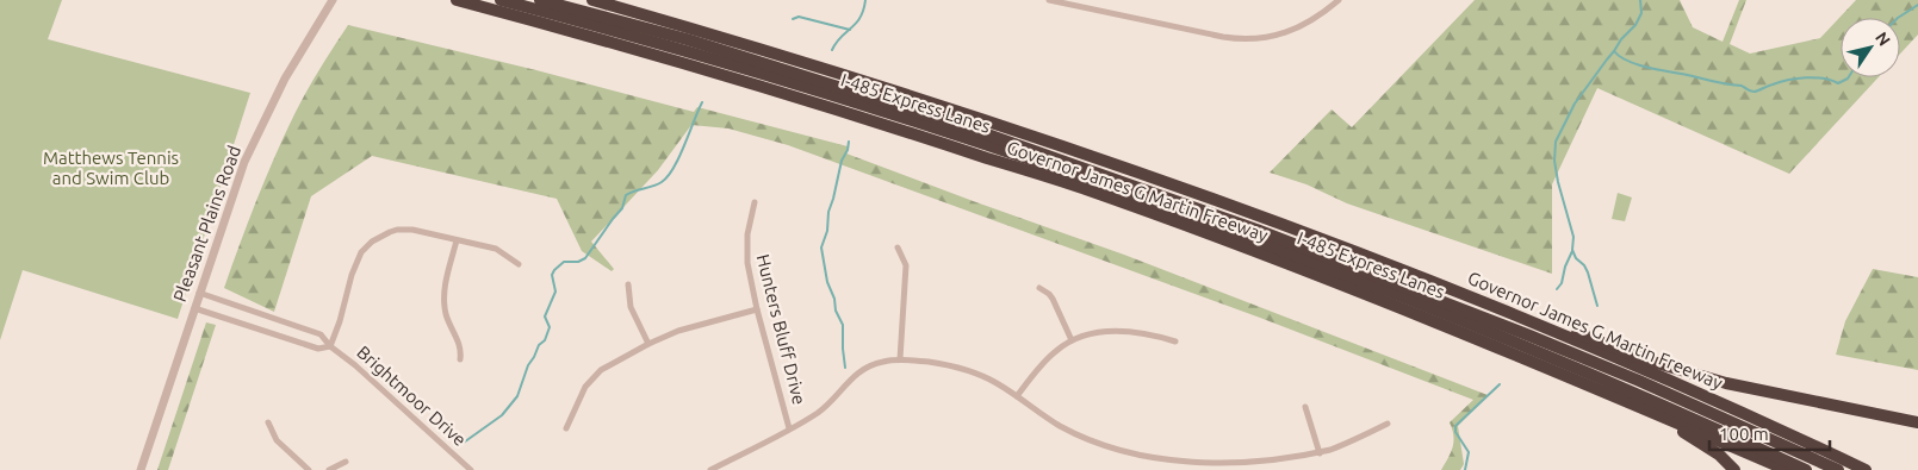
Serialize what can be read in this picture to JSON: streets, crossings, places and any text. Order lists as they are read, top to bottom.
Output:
{
  "streets": {
    "highway": ["I-485 Express Lanes", "Governor James G Martin Freeway"],
    "street": ["Pleasant Plains Road", "Hunters Bluff Drive", "Brightmoor Drive"]
  },
  "crossings": [
    ["Pleasant Plains Road", "Brightmoor Drive"]
  ],
  "parks": ["Matthews Tennis and Swim Club"],
  "scale_bar": "100 m",
  "north": "top right"
}
